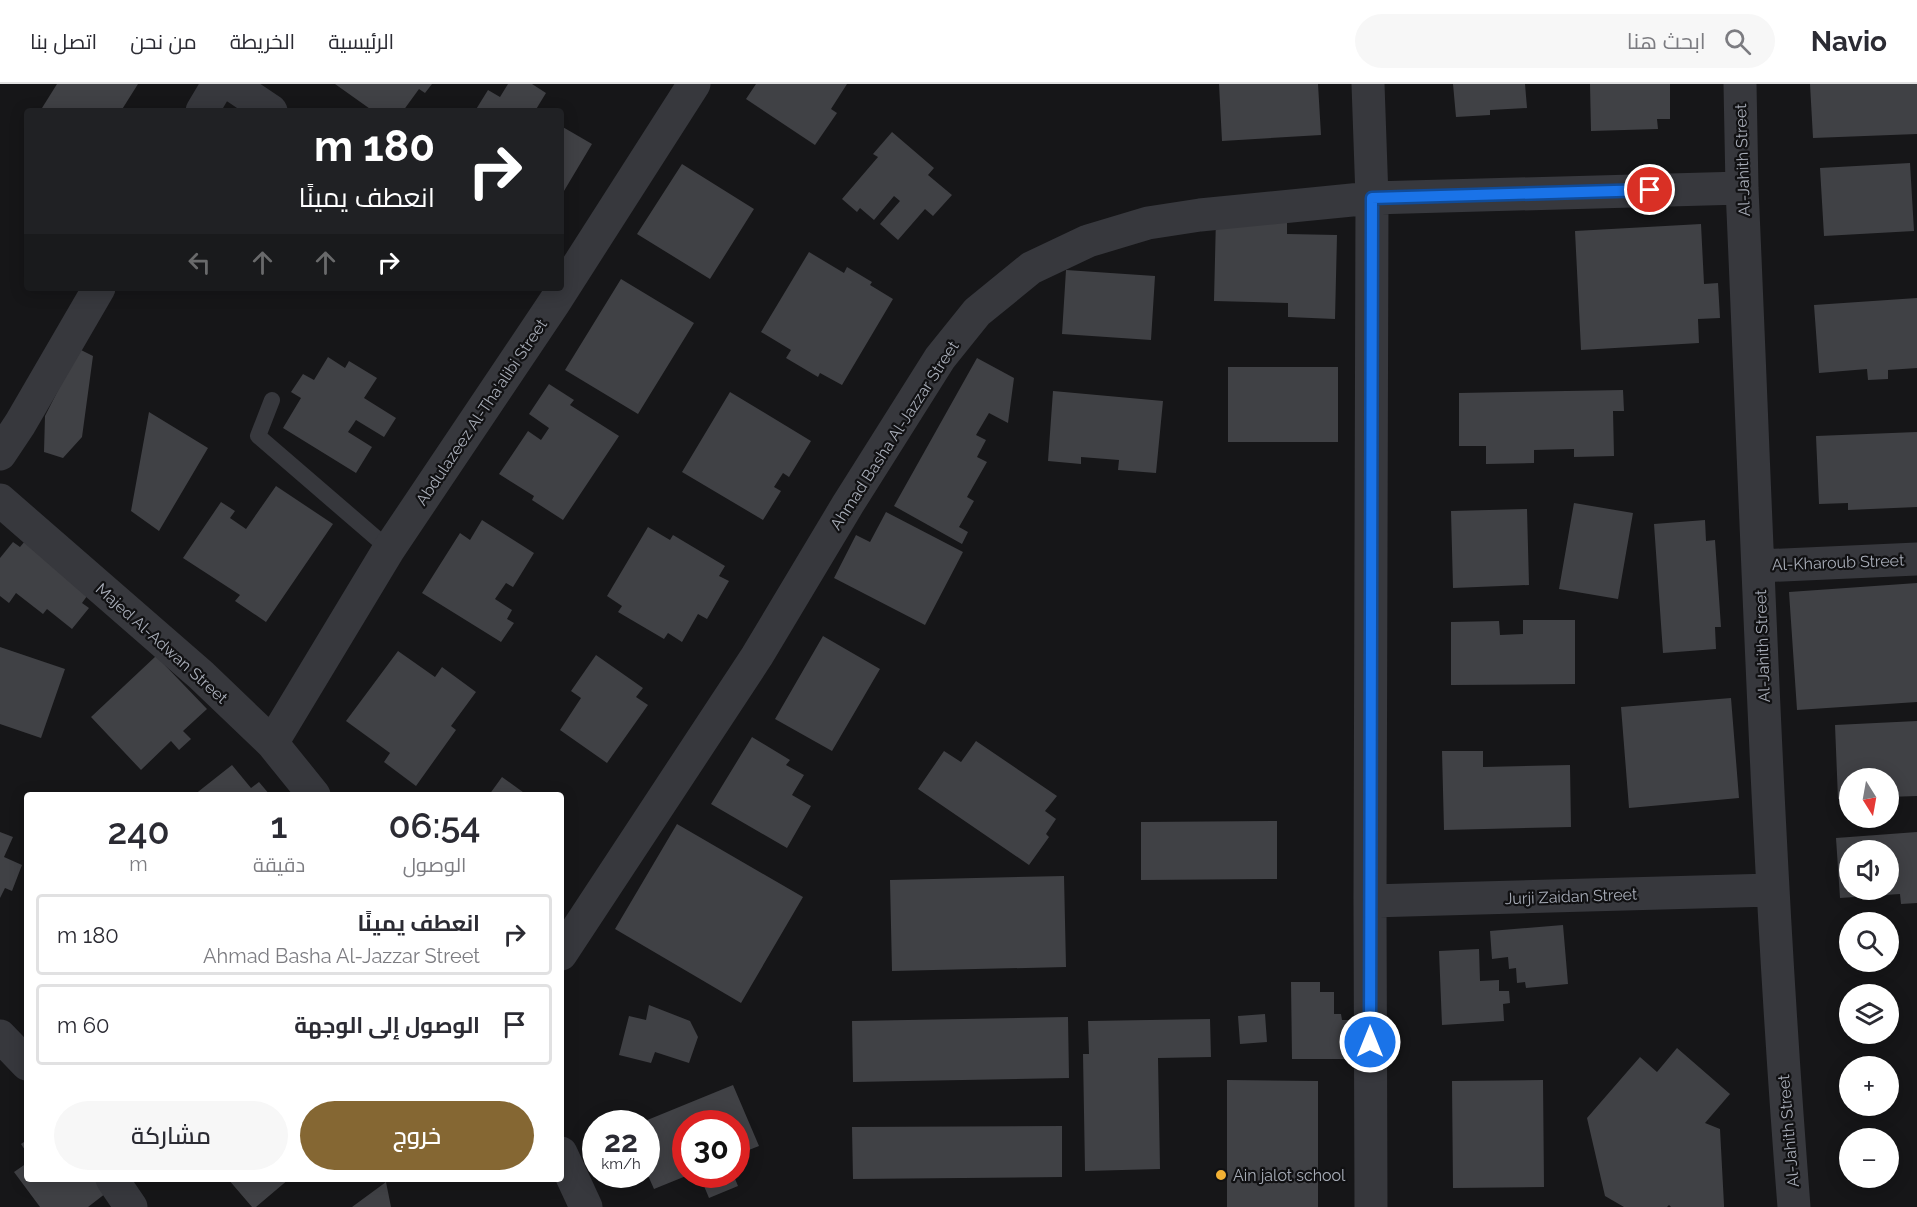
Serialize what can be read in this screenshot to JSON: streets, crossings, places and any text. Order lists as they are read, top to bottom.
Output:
{
  "streets": {
    "street": [
      "Al-Jahith Street",
      "Abdulazeez Al-Tha'alibi Street",
      "Ahmad Basha Al-Jazzar Street",
      "Al-Kharoub Street",
      "Majed Al-Adwan Street",
      "Jurji Zaidan Street"
    ]
  },
  "crossings": [
    ["Al-Jahith Street", "Ahmad Basha Al-Jazzar Street"],
    ["Al-Jahith Street", "Al-Kharoub Street"],
    ["Al-Jahith Street", "Jurji Zaidan Street"],
    ["Abdulazeez Al-Tha'alibi Street", "Majed Al-Adwan Street"]
  ],
  "places": ["Ain jalot school"],
  "north": "bottom",
  "page": {
    "header": "Navio",
    "search": "ابحث هنا",
    "nav": [
      "الرئيسية",
      "الخريطة",
      "من نحن",
      "اتصل بنا"
    ],
    "turn": ["180 m", "انعطف يمينًا"],
    "map_buttons": ["+", "−"],
    "eta": [
      "06:54",
      "الوصول",
      "1",
      "دقيقة",
      "240",
      "m"
    ],
    "list": [
      {
        "name": "انعطف يمينًا",
        "note": "Ahmad Basha Al-Jazzar Street",
        "value": "180 m"
      },
      {
        "name": "الوصول إلى الوجهة",
        "value": "60 m"
      }
    ],
    "buttons": ["خروج", "مشاركة"],
    "speed": "22 km/h",
    "limit": "30"
  }
}
